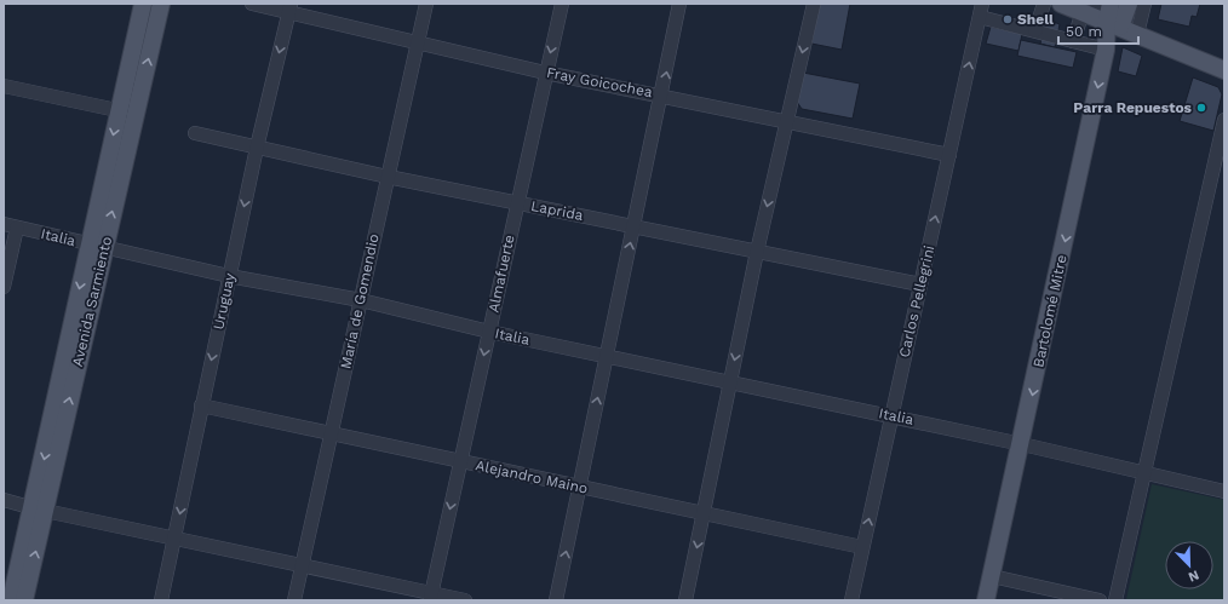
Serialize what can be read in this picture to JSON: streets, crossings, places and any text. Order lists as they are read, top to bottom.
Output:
{
  "streets": {
    "main road": ["Avenida Sarmiento", "Bartolomé Mitre"],
    "street": [
      "Fray Goicochea",
      "Laprida",
      "Italia",
      "Almafuerte",
      "Uruguay",
      "María de Gomendio",
      "Carlos Pellegrini",
      "Alejandro Maino"
    ]
  },
  "crossings": [
    ["Fray Goicochea", "Almafuerte"],
    ["Fray Goicochea", "Uruguay"],
    ["Fray Goicochea", "María de Gomendio"],
    ["Fray Goicochea", "Carlos Pellegrini"],
    ["Laprida", "Almafuerte"],
    ["Laprida", "Uruguay"],
    ["Laprida", "María de Gomendio"],
    ["Laprida", "Carlos Pellegrini"],
    ["Italia", "Almafuerte"],
    ["Italia", "Avenida Sarmiento"],
    ["Italia", "Uruguay"],
    ["Italia", "María de Gomendio"],
    ["Italia", "Carlos Pellegrini"],
    ["Italia", "Bartolomé Mitre"],
    ["Almafuerte", "Alejandro Maino"],
    ["Uruguay", "Alejandro Maino"],
    ["María de Gomendio", "Alejandro Maino"],
    ["Carlos Pellegrini", "Alejandro Maino"]
  ],
  "one_way": [
    "Almafuerte",
    "Uruguay",
    "Carlos Pellegrini",
    "Bartolomé Mitre"
  ],
  "places": ["Shell", "Parra Repuestos"],
  "scale_bar": "50 m",
  "north": "bottom right"
}
